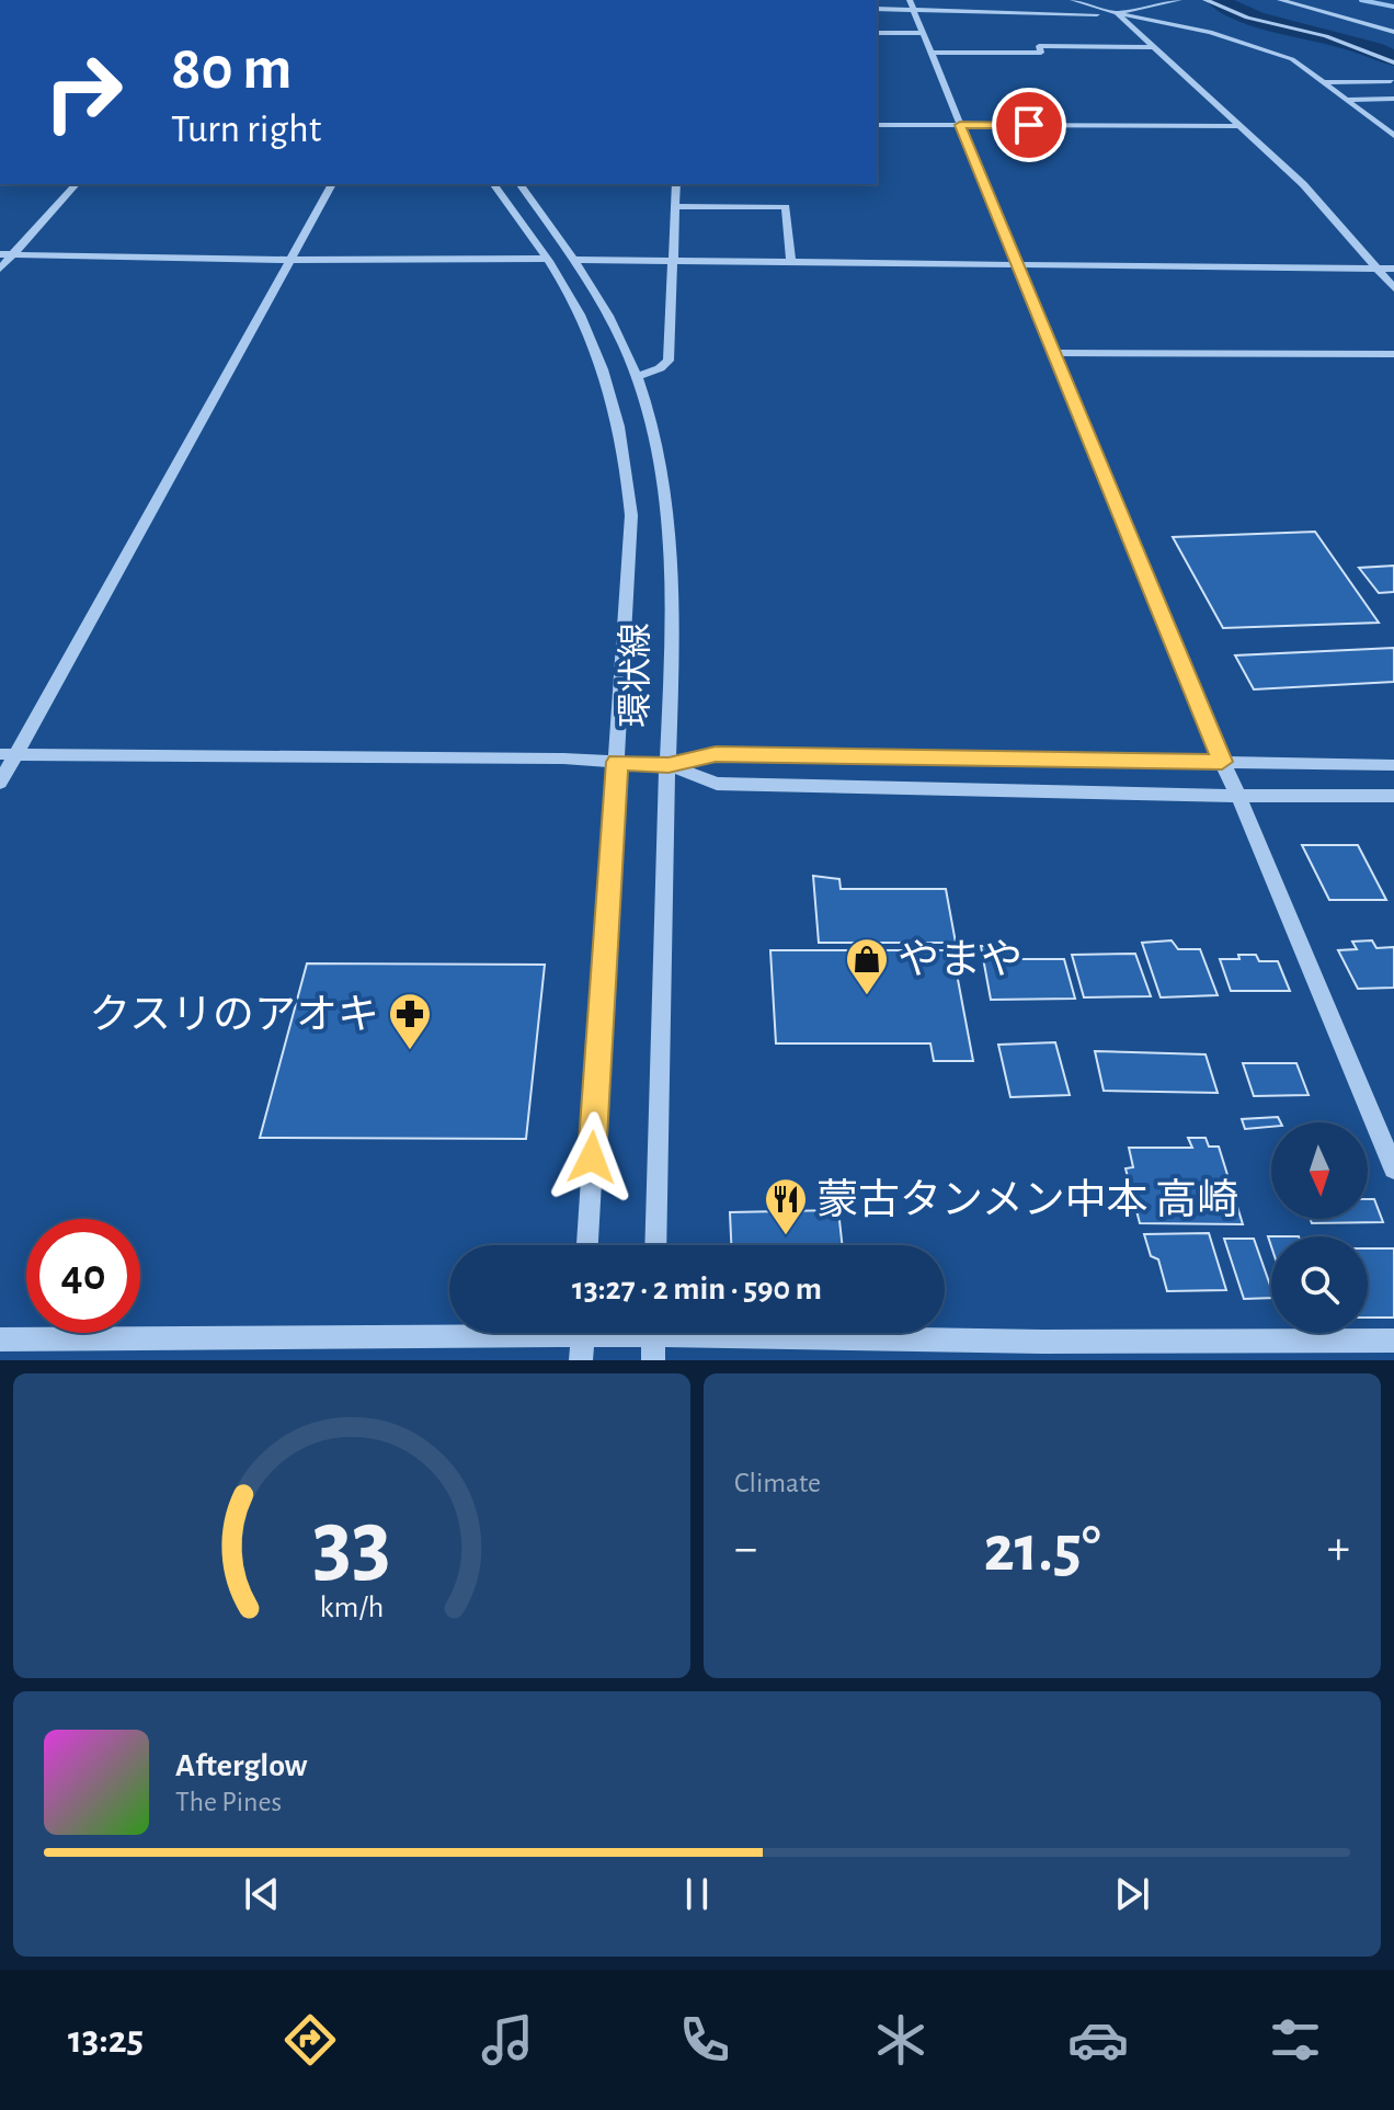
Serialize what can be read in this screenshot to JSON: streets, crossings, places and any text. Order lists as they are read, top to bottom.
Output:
{
  "streets": {
    "street": ["環状線"]
  },
  "places": {
    "shop": ["やまや"],
    "pharmacy": ["クスリのアオキ"],
    "restaurant": ["蒙古タンメン中本 高崎"]
  },
  "north": "bottom",
  "page": {
    "turn": ["80 m", "Turn right"],
    "limit": "40",
    "trip": "13:27 · 2 min · 590 m",
    "tile": "Climate",
    "heat": ["−", "21.5°", "+"],
    "song": ["Afterglow", "The Pines"],
    "tabs": "13:25",
    "gauge": ["33", "km/h"]
  }
}
